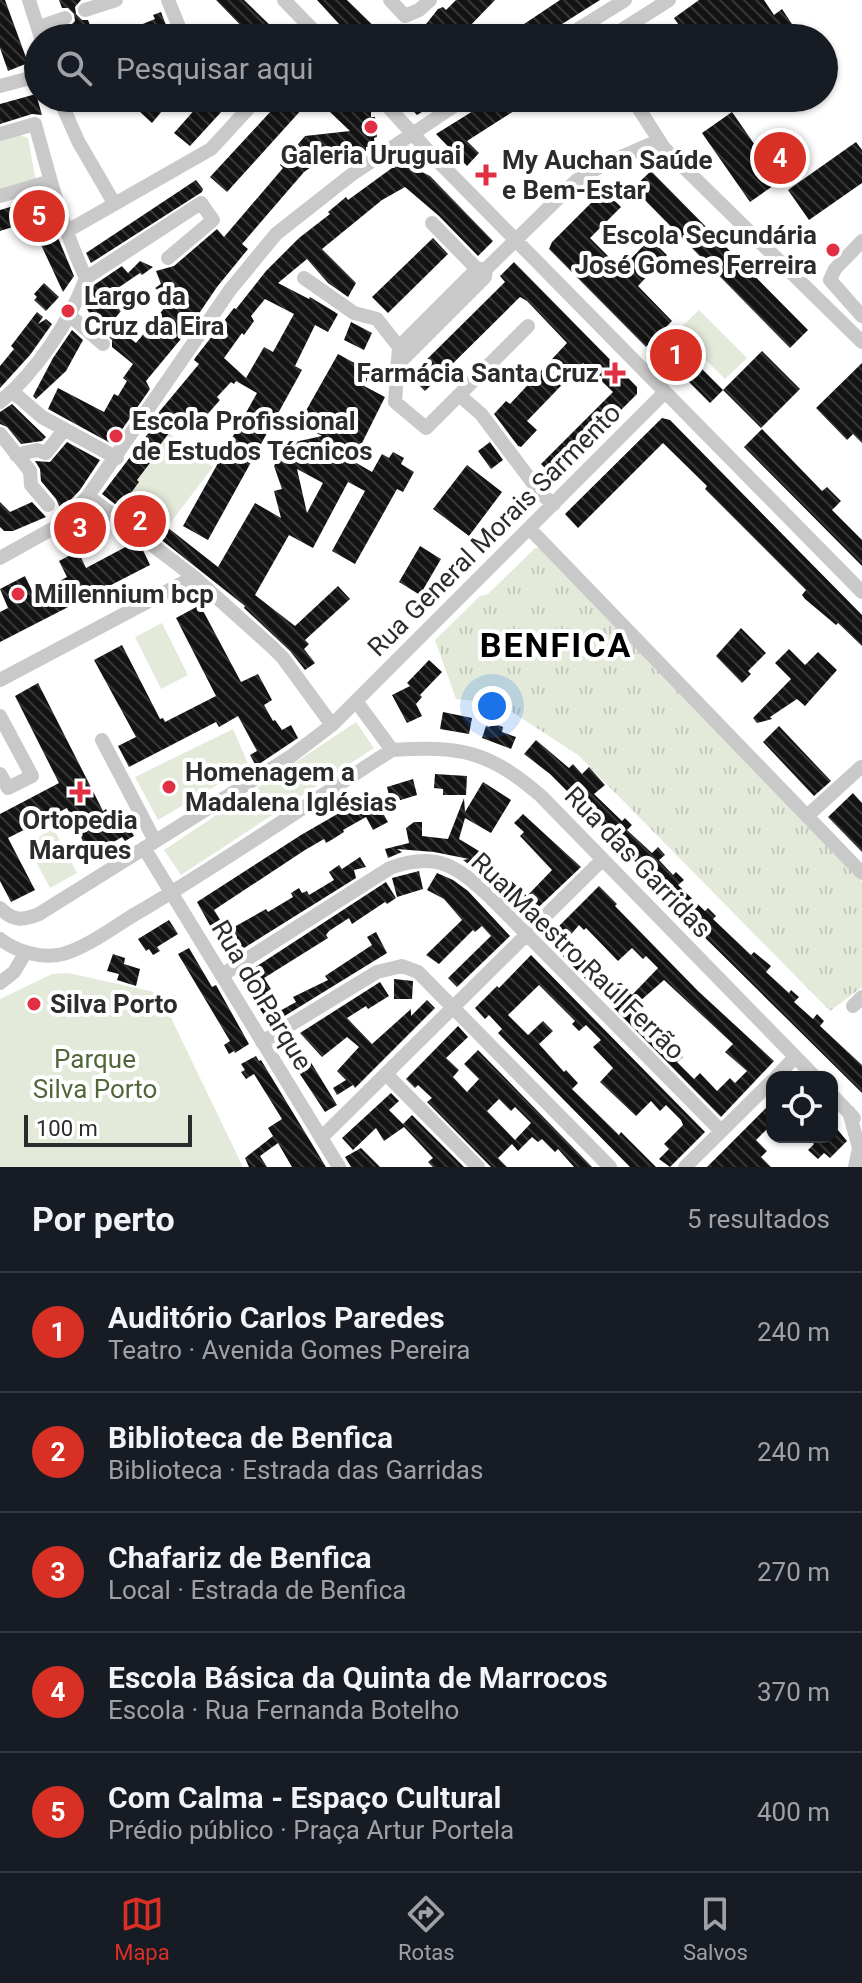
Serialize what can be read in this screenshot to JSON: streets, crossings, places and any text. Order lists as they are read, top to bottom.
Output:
{
  "streets": {
    "street": [
      "Rua General Morais Sarmento",
      "Rua das Garridas",
      "Rua Maestro Raúl Ferrão",
      "Rua do Parque"
    ]
  },
  "crossings": [
    ["Rua General Morais Sarmento", "Rua do Parque"],
    ["Rua Maestro Raúl Ferrão", "Rua do Parque"]
  ],
  "districts": ["BENFICA"],
  "parks": ["Parque Silva Porto"],
  "places": {
    "other": [
      "Galeria Uruguai",
      "Escola Secundária José Gomes Ferreira",
      "Largo da Cruz da Eira",
      "Escola Profissional de Estudos Técnicos",
      "Millennium bcp",
      "Homenagem a Madalena Iglésias",
      "Silva Porto"
    ],
    "health": ["My Auchan Saúde e Bem-Estar", "Farmácia Santa Cruz", "Ortopedia Marques"]
  },
  "scale_bar": "100 m",
  "page": {
    "search": "Pesquisar aqui",
    "pins": [
      "4",
      "5",
      "1",
      "2",
      "3"
    ],
    "scale": "100 m",
    "heading": ["Por perto", "5 resultados"],
    "list": [
      {
        "mark": "1",
        "name": "Auditório Carlos Paredes",
        "note": "Teatro · Avenida Gomes Pereira",
        "value": "240 m"
      },
      {
        "mark": "2",
        "name": "Biblioteca de Benfica",
        "note": "Biblioteca · Estrada das Garridas",
        "value": "240 m"
      },
      {
        "mark": "3",
        "name": "Chafariz de Benfica",
        "note": "Local · Estrada de Benfica",
        "value": "270 m"
      },
      {
        "mark": "4",
        "name": "Escola Básica da Quinta de Marrocos",
        "note": "Escola · Rua Fernanda Botelho",
        "value": "370 m"
      },
      {
        "mark": "5",
        "name": "Com Calma - Espaço Cultural",
        "note": "Prédio público · Praça Artur Portela",
        "value": "400 m"
      }
    ],
    "nav": ["Mapa", "Rotas", "Salvos"]
  }
}
